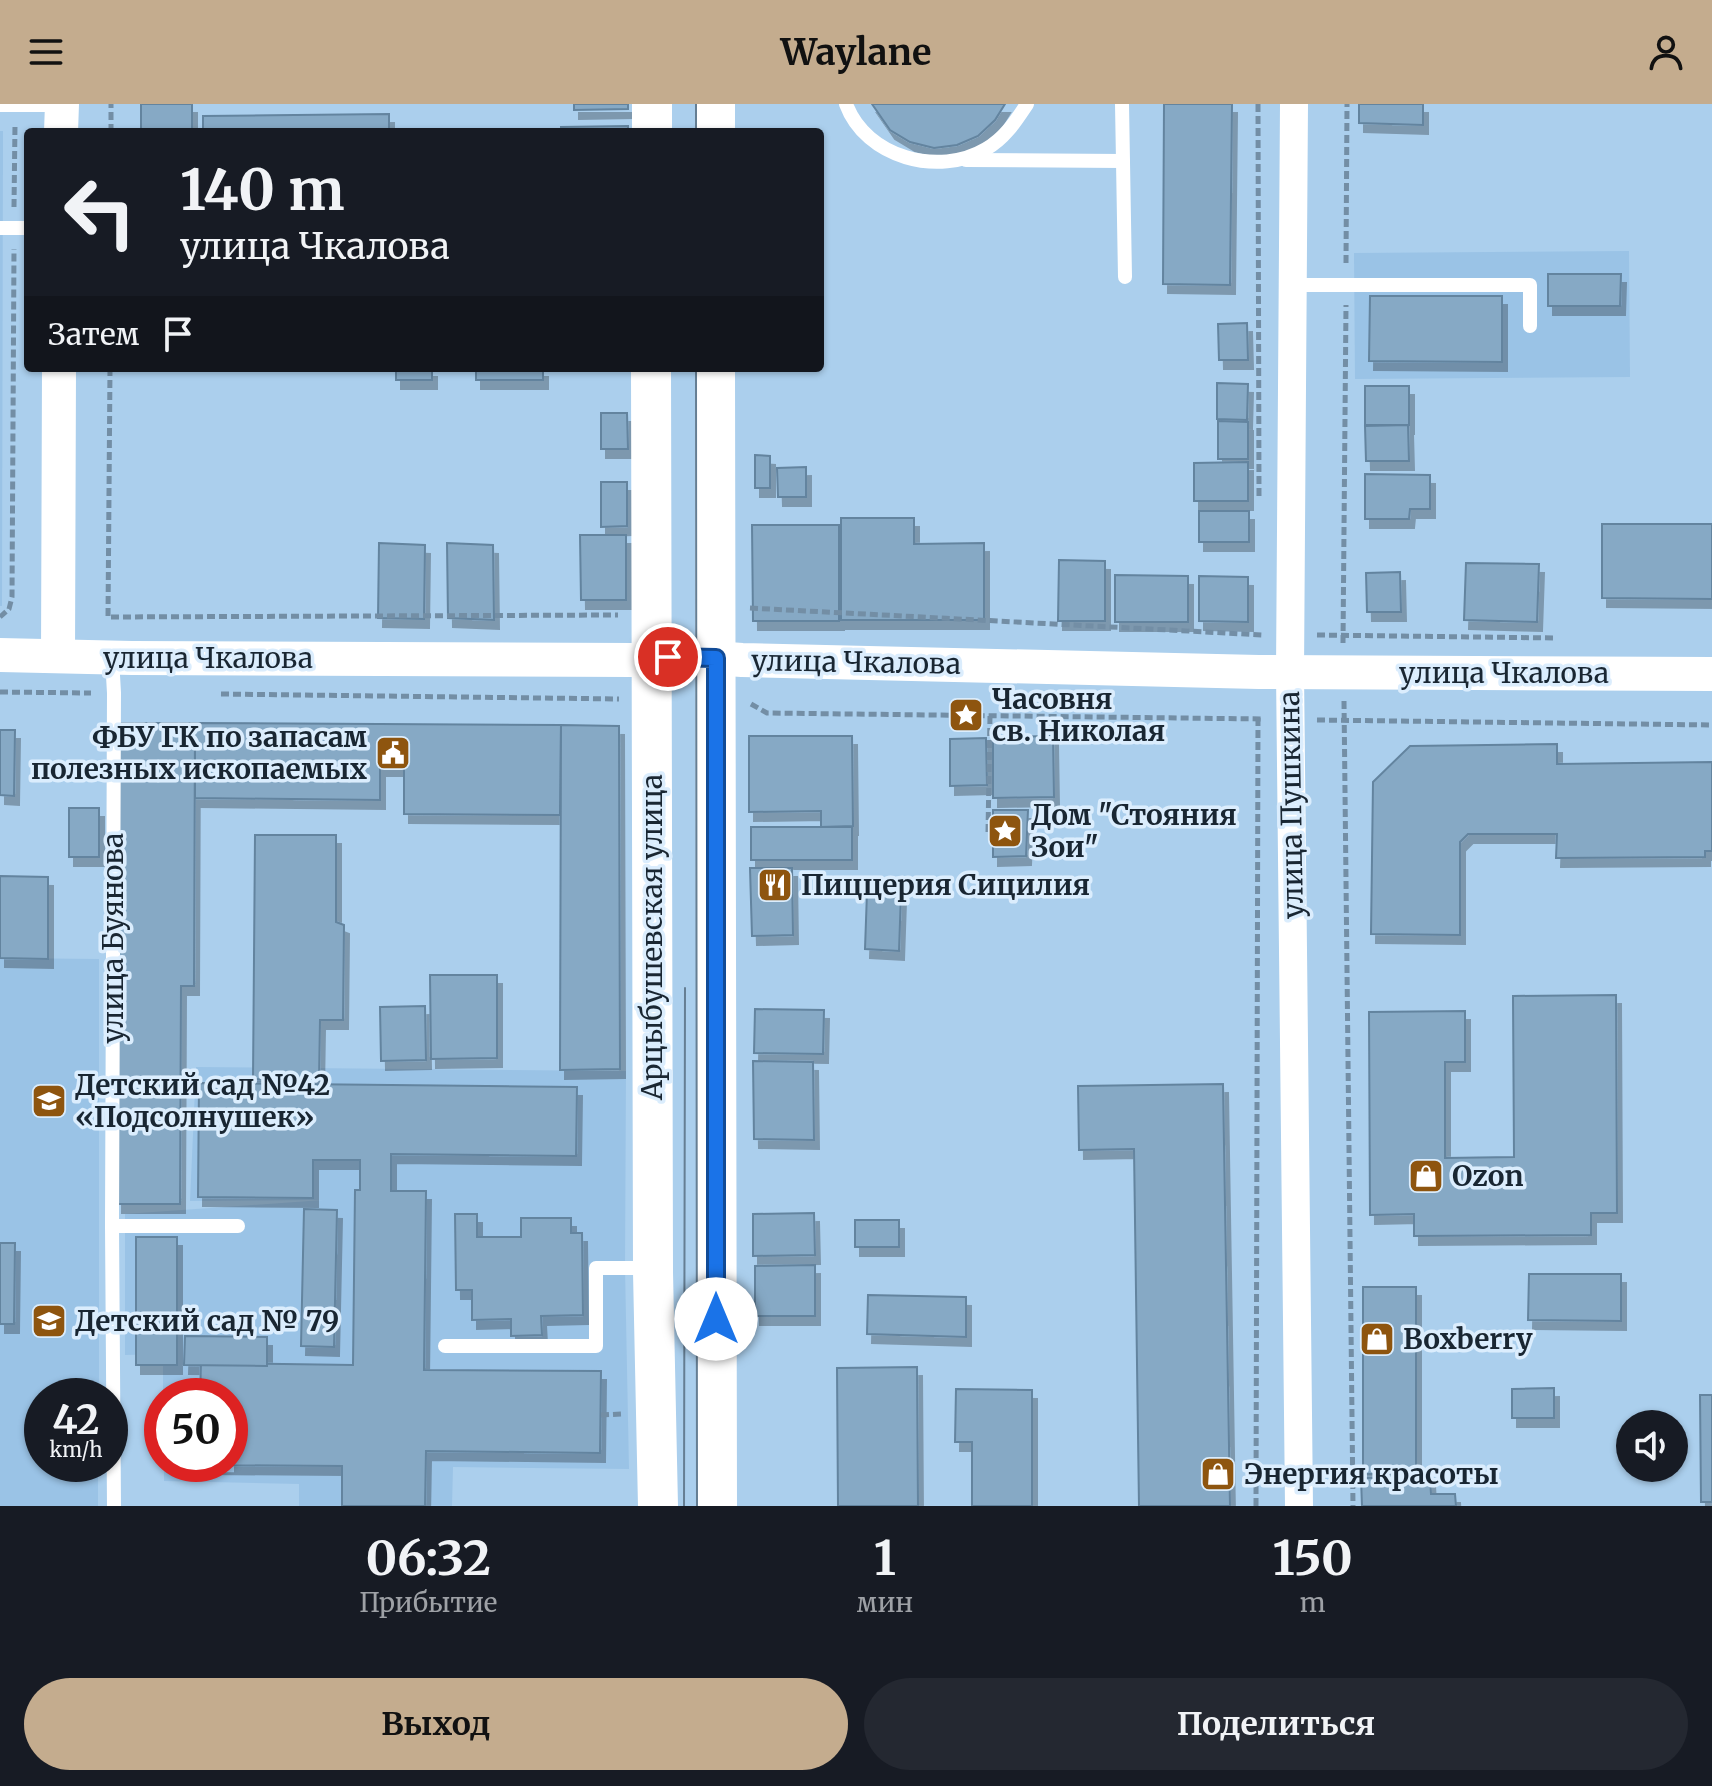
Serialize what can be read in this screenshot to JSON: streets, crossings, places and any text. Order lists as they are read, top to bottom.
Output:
{
  "streets": {
    "main road": ["Арцыбушевская улица"],
    "street": ["улица Чкалова", "улица Пушкина"],
    "lane": ["улица Буянова"]
  },
  "crossings": [
    ["улица Чкалова", "улица Пушкина"],
    ["улица Чкалова", "Арцыбушевская улица"],
    ["улица Чкалова", "улица Буянова"]
  ],
  "places": {
    "place": ["Часовня св. Николая", "Дом \"Стояния Зои\""],
    "public building": ["ФБУ ГК по запасам полезных ископаемых"],
    "restaurant": ["Пиццерия Сицилия"],
    "school or university": ["Детский сад №42 «Подсолнушек»", "Детский сад № 79"],
    "shop": ["Ozon", "Boxberry", "Энергия красоты"]
  },
  "page": {
    "header": "Waylane",
    "turn": ["140 m", "улица Чкалова"],
    "then": "Затем",
    "speed": "42 km/h",
    "limit": "50",
    "eta": [
      "06:32",
      "Прибытие",
      "1",
      "мин",
      "150",
      "m"
    ],
    "buttons": ["Выход", "Поделиться"]
  }
}
